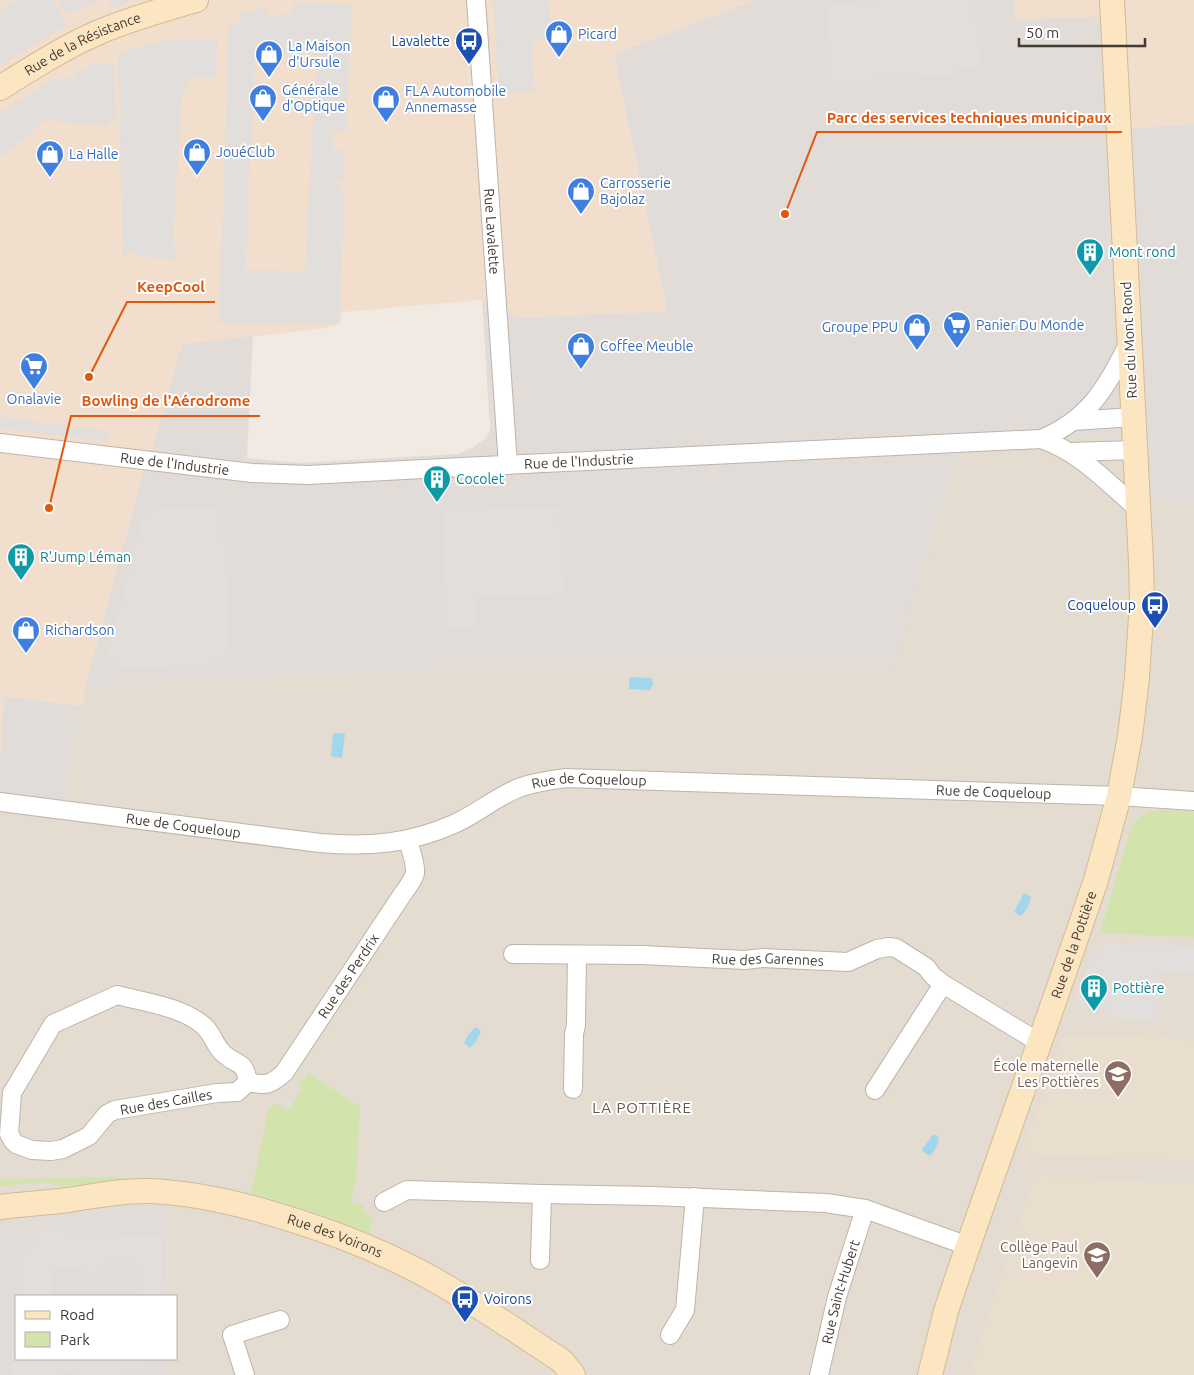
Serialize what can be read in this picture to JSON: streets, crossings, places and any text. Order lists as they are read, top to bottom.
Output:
{
  "streets": {
    "street": [
      "Rue de la Résistance",
      "Rue Lavalette",
      "Rue du Mont Rond",
      "Rue de l'Industrie",
      "Rue de Coqueloup",
      "Rue de la Pottière",
      "Rue des Garennes",
      "Rue des Perdrix",
      "Rue des Cailles",
      "Rue des Voirons",
      "Rue Saint-Hubert"
    ]
  },
  "crossings": [
    ["Rue Lavalette", "Rue de l'Industrie"],
    ["Rue du Mont Rond", "Rue de l'Industrie"],
    ["Rue du Mont Rond", "Rue de la Pottière"],
    ["Rue de l'Industrie", "Rue de la Pottière"],
    ["Rue de Coqueloup", "Rue de la Pottière"],
    ["Rue de Coqueloup", "Rue des Perdrix"],
    ["Rue de la Pottière", "Rue des Garennes"],
    ["Rue des Perdrix", "Rue des Cailles"]
  ],
  "districts": ["LA POTTIÈRE"],
  "places": {
    "shop": [
      "Picard",
      "La Maison d'Ursule",
      "Générale d'Optique",
      "FLA Automobile Annemasse",
      "JouéClub",
      "La Halle",
      "Carrosserie Bajolaz",
      "Groupe PPU",
      "Coffee Meuble",
      "Richardson"
    ],
    "bus stop": ["Lavalette", "Coqueloup", "Voirons"],
    "other": ["Parc des services techniques municipaux", "KeepCool", "Bowling de l'Aérodrome"],
    "building": [
      "Mont rond",
      "Cocolet",
      "R'Jump Léman",
      "Pottière"
    ],
    "supermarket": ["Panier Du Monde", "Onalavie"],
    "school or university": ["École maternelle Les Pottières", "Collège Paul Langevin"]
  },
  "legend": ["Road", "Park"],
  "scale_bar": "50 m"
}
